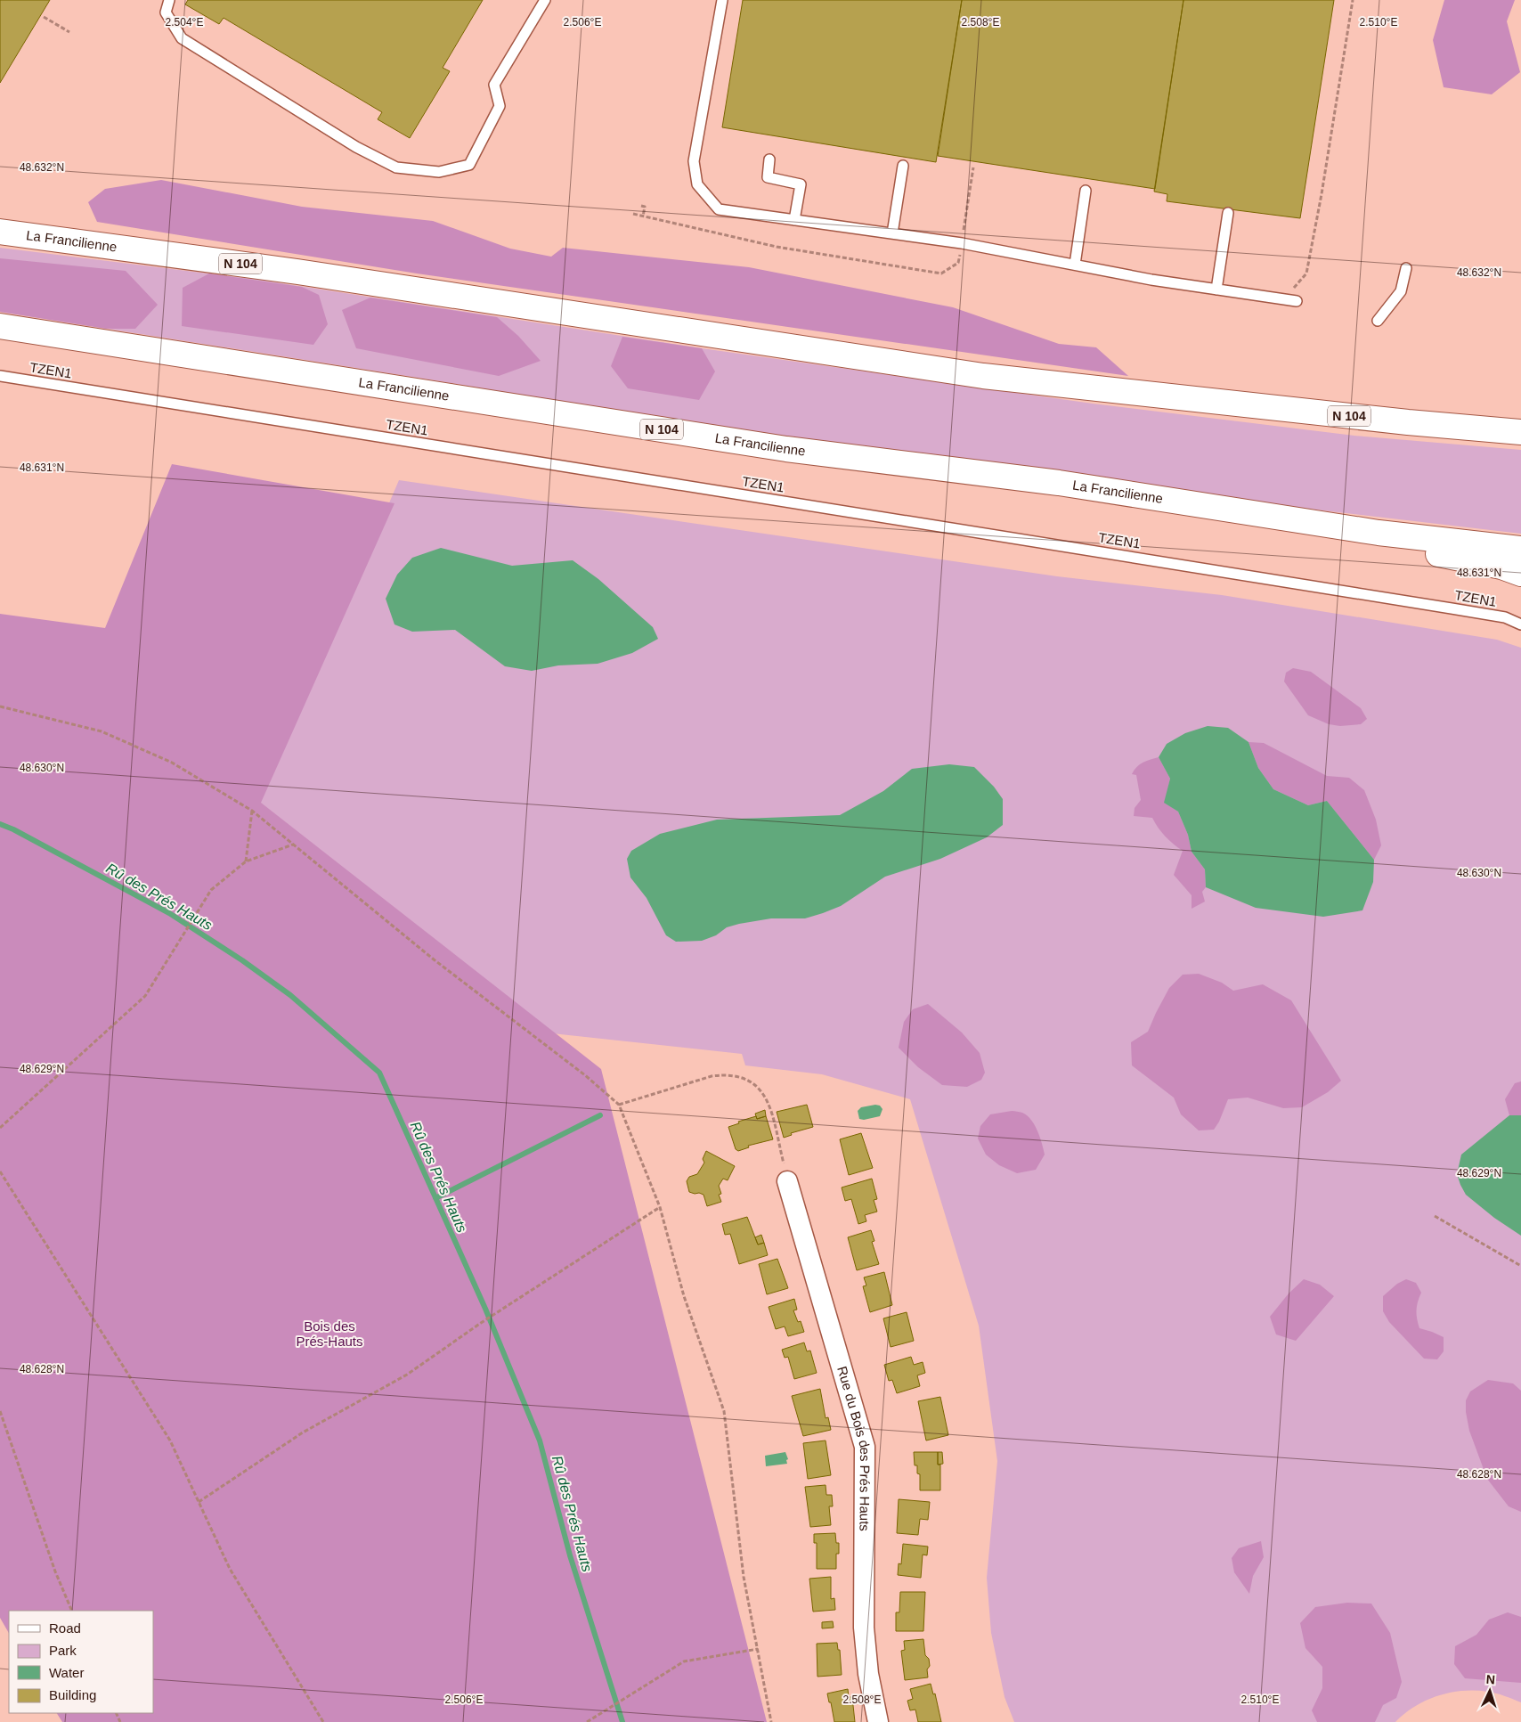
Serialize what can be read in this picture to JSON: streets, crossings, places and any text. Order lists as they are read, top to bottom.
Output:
{
  "streets": {
    "highway": ["La Francilienne", "N 104"],
    "street": ["Rue du Bois des Prés Hauts"],
    "lane": ["TZEN1"]
  },
  "water": ["Rû des Prés Hauts"],
  "parks": ["Bois des Prés-Hauts"],
  "legend": [
    "Road",
    "Park",
    "Water",
    "Building"
  ],
  "north": "top",
  "coordinates": [
    "2.504°E",
    "2.506°E",
    "2.508°E",
    "2.510°E",
    "48.632°N",
    "48.631°N",
    "48.630°N",
    "48.629°N",
    "48.628°N"
  ]
}
